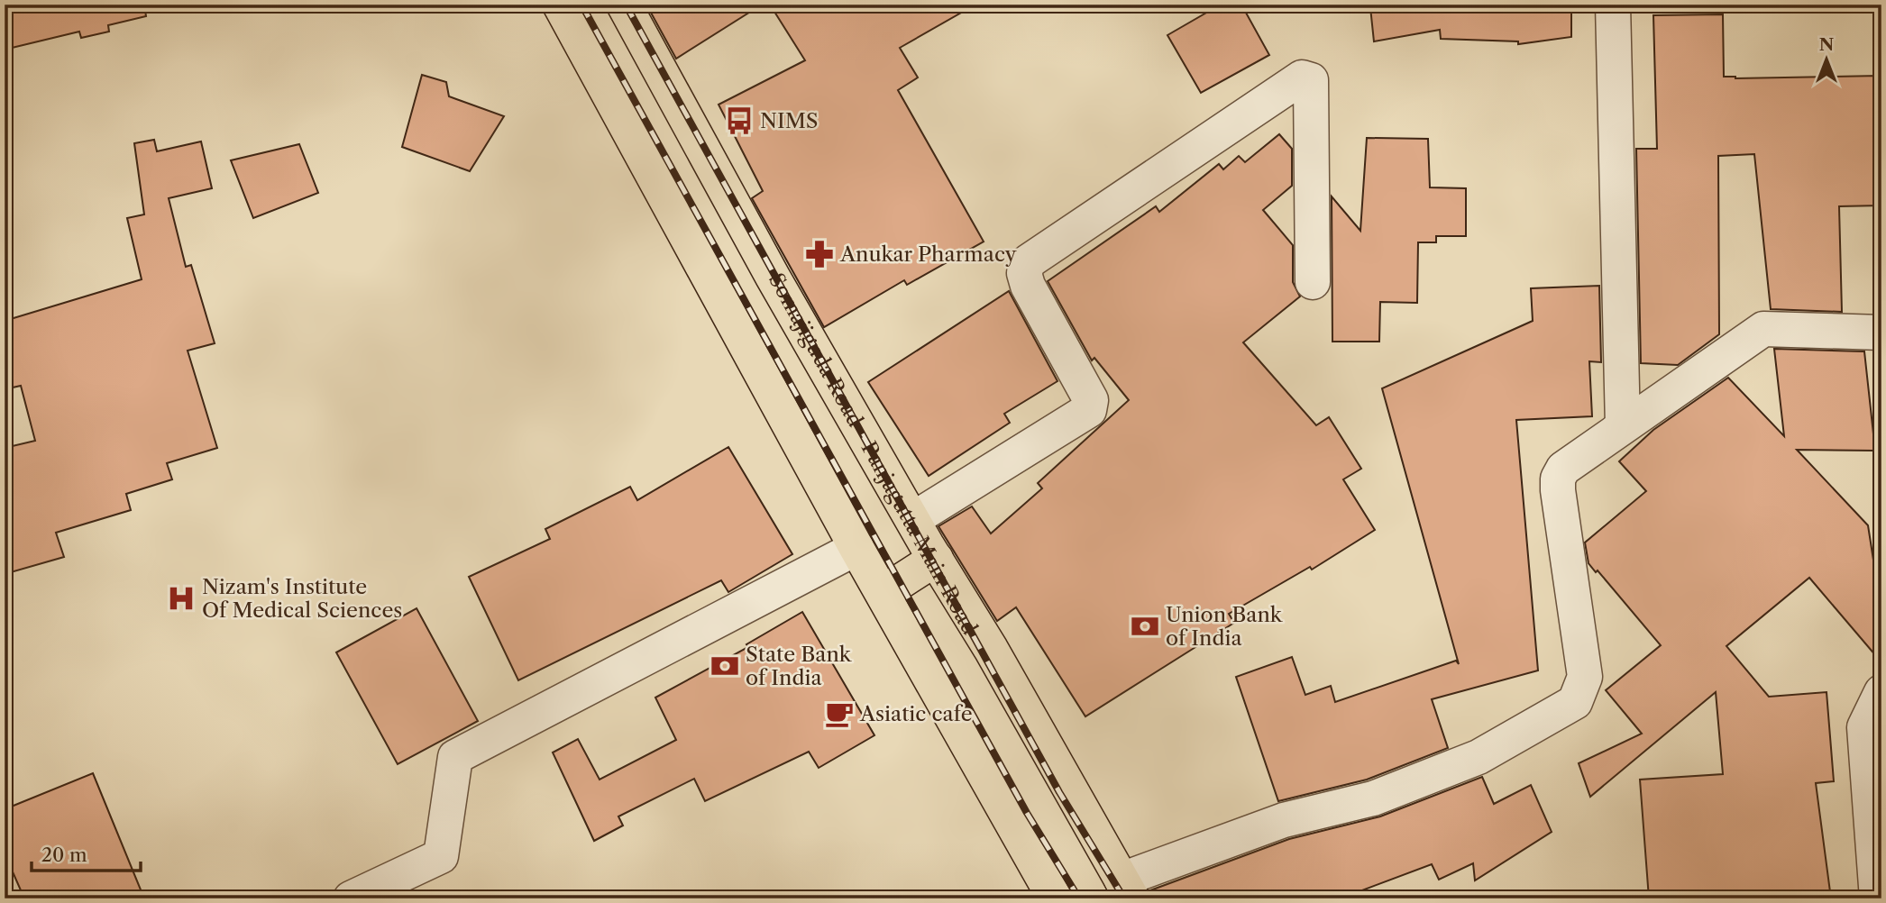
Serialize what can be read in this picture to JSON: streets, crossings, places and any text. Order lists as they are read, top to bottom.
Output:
{
  "streets": {
    "highway": ["Somajiguda Road - Panjagutta Main Road"]
  },
  "places": {
    "bus stop": ["NIMS"],
    "pharmacy": ["Anukar Pharmacy"],
    "hospital": ["Nizam's Institute Of Medical Sciences"],
    "bank": ["Union Bank of India", "State Bank of India"],
    "cafe": ["Asiatic cafe"]
  },
  "scale_bar": "20 m",
  "north": "top"
}
